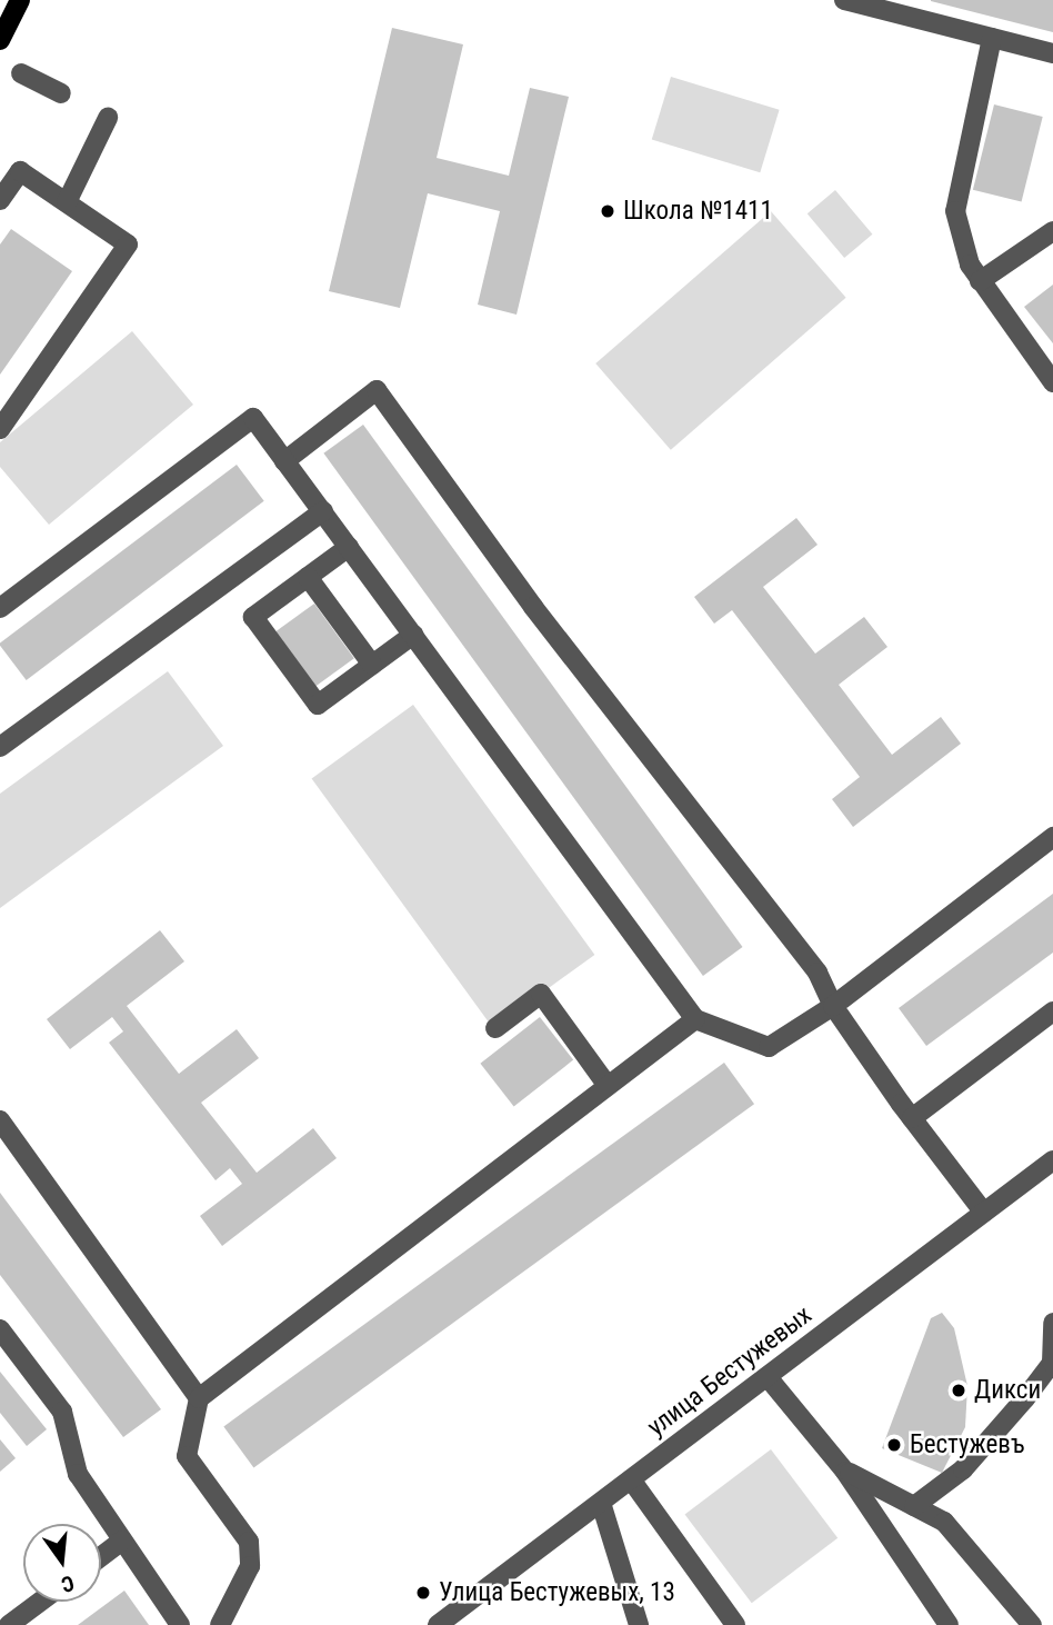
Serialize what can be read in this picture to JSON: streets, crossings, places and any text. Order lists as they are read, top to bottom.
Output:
{
  "streets": {
    "street": ["улица Бестужевых"]
  },
  "places": [
    "Школа №1411",
    "Дикси",
    "Бестужевъ",
    "Улица Бестужевых, 13"
  ],
  "north": "bottom"
}
